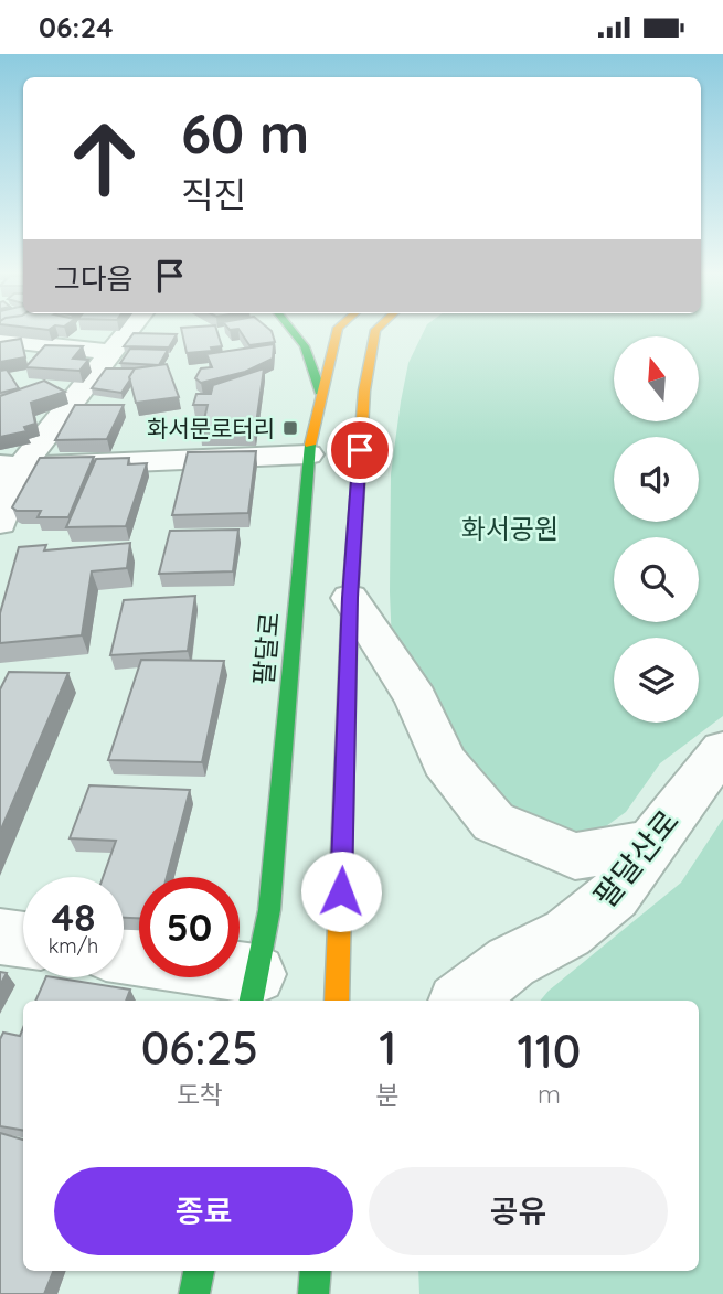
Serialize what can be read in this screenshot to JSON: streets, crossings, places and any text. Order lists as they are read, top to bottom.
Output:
{
  "streets": {
    "main road": ["팔달로"],
    "street": ["팔달산로"]
  },
  "parks": ["화서공원"],
  "places": {
    "transit": ["화서문로터리"]
  },
  "north": "top",
  "page": {
    "status": "06:24",
    "turn": ["60 m", "직진"],
    "then": "그다음",
    "speed": "48 km/h",
    "limit": "50",
    "eta": [
      "06:25",
      "도착",
      "1",
      "분",
      "110",
      "m"
    ],
    "buttons": ["종료", "공유"]
  }
}
